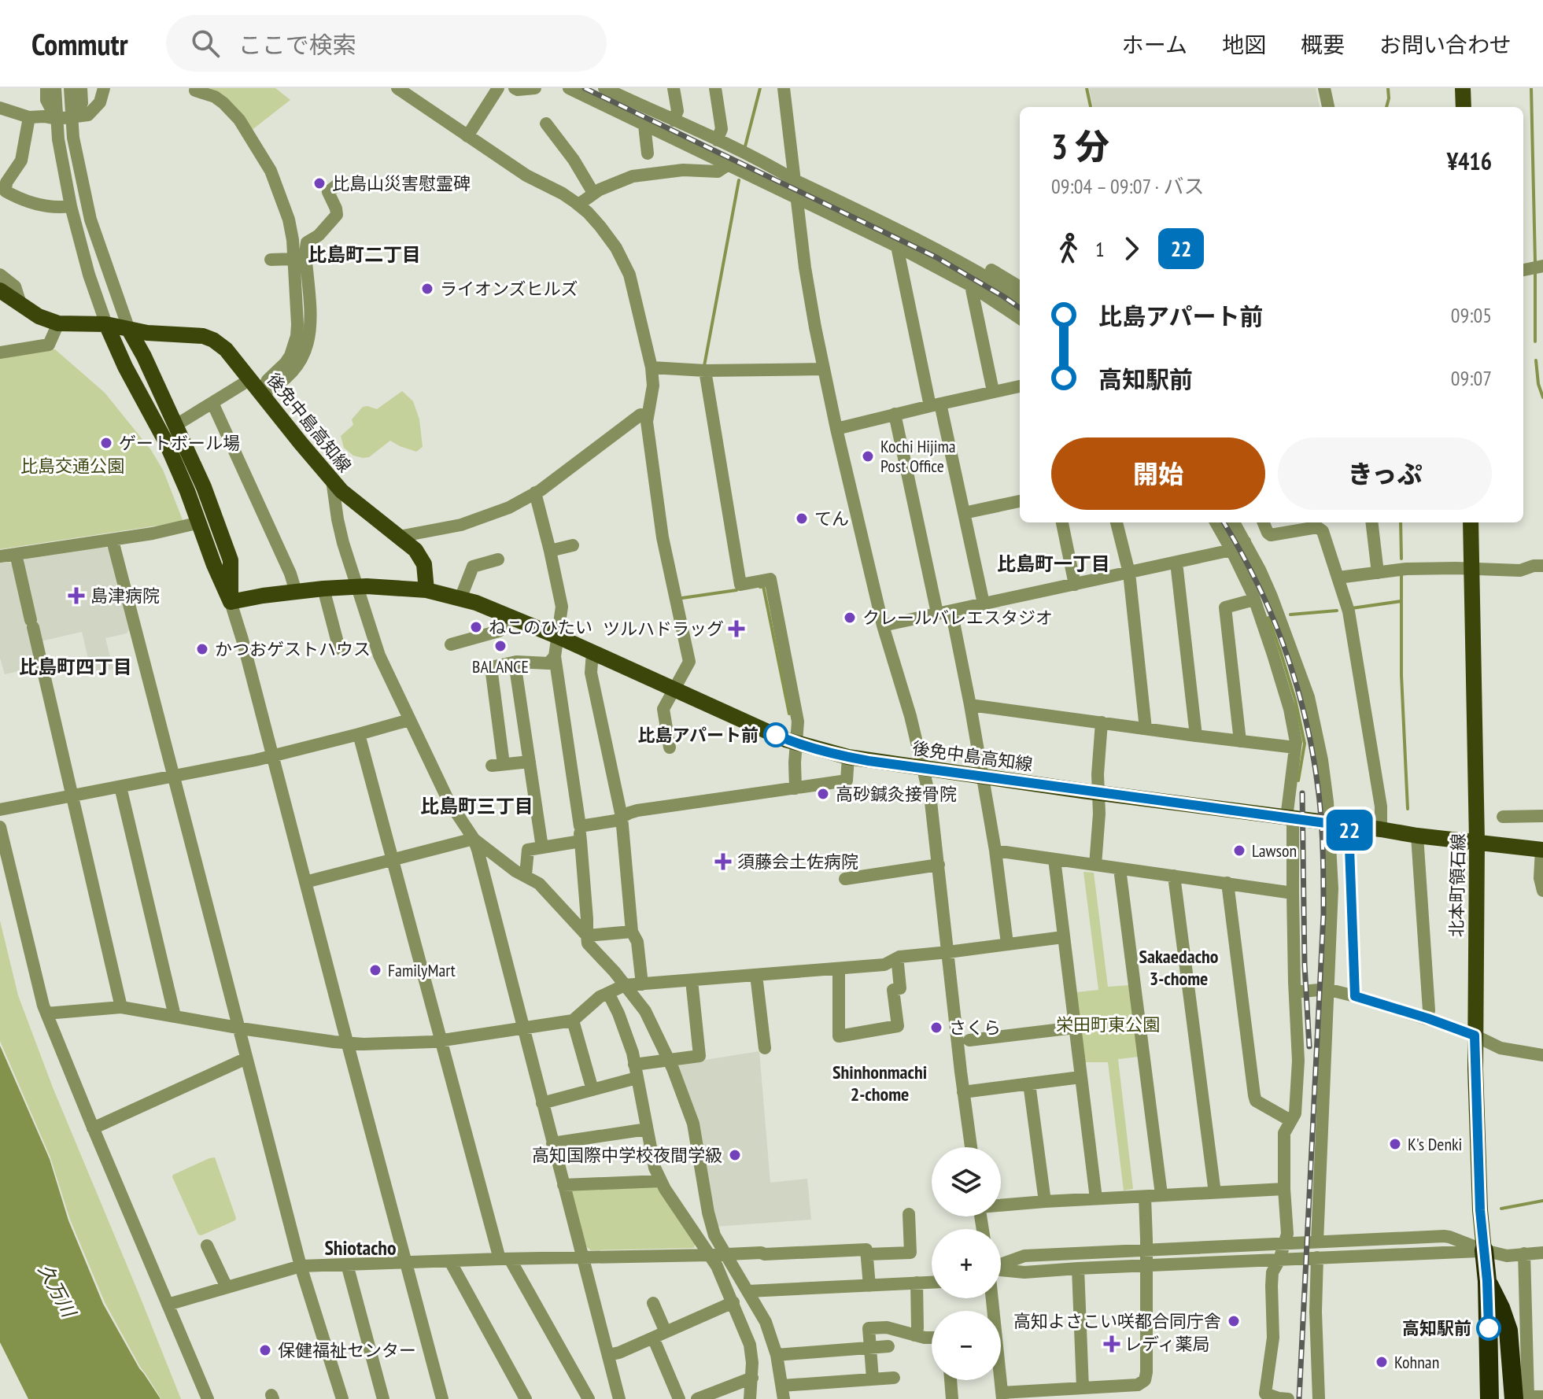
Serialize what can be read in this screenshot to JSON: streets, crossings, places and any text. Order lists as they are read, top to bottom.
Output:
{
  "streets": {
    "main road": ["後免中島高知線", "北本町領石線"]
  },
  "crossings": [
    ["後免中島高知線", "北本町領石線"]
  ],
  "districts": [
    "比島町二丁目",
    "比島町一丁目",
    "比島町四丁目",
    "比島町三丁目",
    "Sakaedacho 3-chome",
    "Shinhonmachi 2-chome",
    "Shiotacho"
  ],
  "water": ["久万川"],
  "parks": ["比島交通公園", "栄田町東公園"],
  "places": {
    "other": [
      "比島山災害慰霊碑",
      "ライオンズヒルズ",
      "ゲートボール場",
      "Kochi Hijima Post Office",
      "てん",
      "クレールバレエスタジオ",
      "ねこのひたい",
      "BALANCE",
      "かつおゲストハウス",
      "比島アパート前",
      "高砂鍼灸接骨院",
      "Lawson",
      "FamilyMart",
      "さくら",
      "K's Denki",
      "高知国際中学校夜間学級",
      "高知よさこい咲都合同庁舎",
      "高知駅前",
      "保健福祉センター",
      "Kohnan"
    ],
    "health": [
      "島津病院",
      "ツルハドラッグ",
      "須藤会土佐病院",
      "レディ薬局"
    ]
  },
  "lines": ["bus line 22"],
  "page": {
    "header": "Commutr",
    "search": "ここで検索",
    "nav": [
      "ホーム",
      "地図",
      "概要",
      "お問い合わせ"
    ],
    "on_map": "22",
    "heading": ["3 分", "09:04 – 09:07 · バス", "¥416"],
    "legs": ["1", "22"],
    "list": [
      {
        "name": "比島アパート前",
        "value": "09:05"
      },
      {
        "name": "高知駅前",
        "value": "09:07"
      }
    ],
    "buttons": ["開始", "きっぷ"],
    "map_buttons": ["+", "−"]
  }
}
